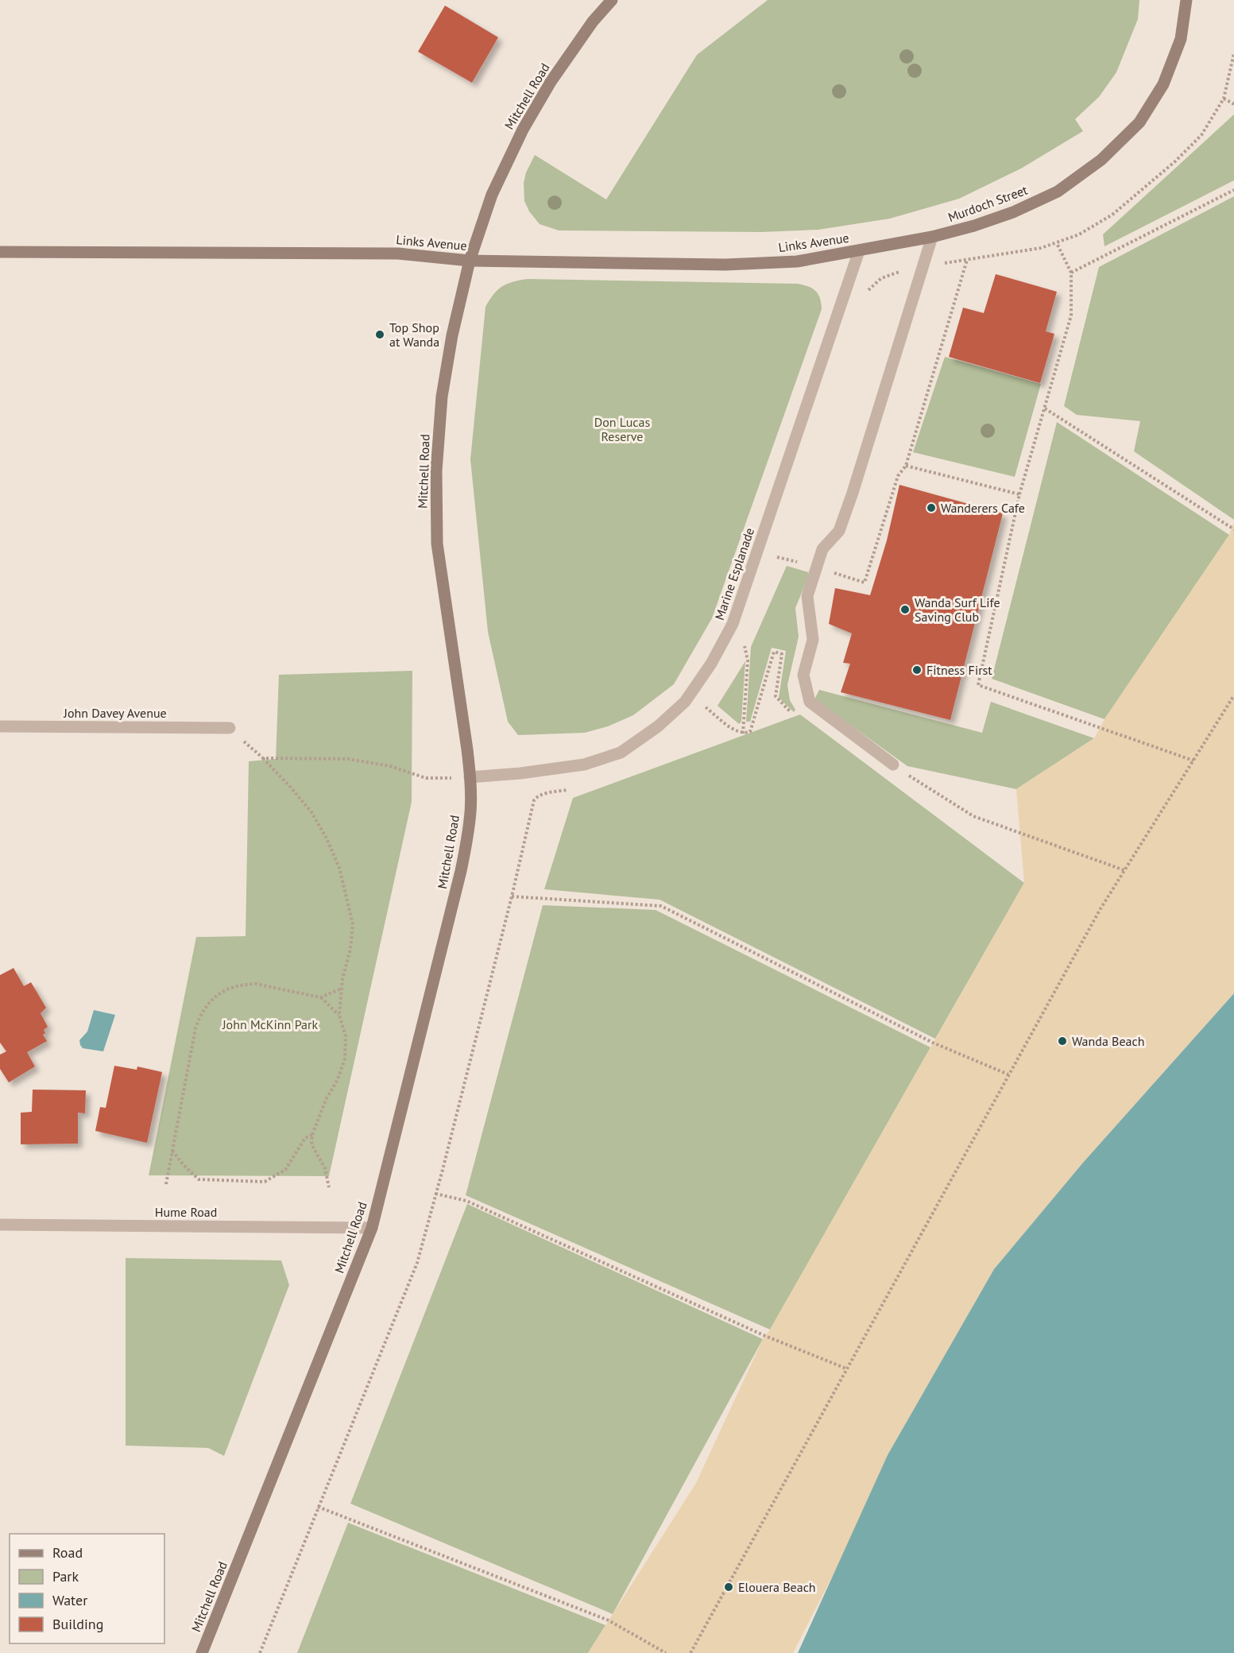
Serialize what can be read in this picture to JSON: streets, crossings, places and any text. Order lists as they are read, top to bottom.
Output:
{
  "streets": {
    "street": [
      "Mitchell Road",
      "Murdoch Street",
      "Links Avenue",
      "Marine Esplanade",
      "John Davey Avenue",
      "Hume Road"
    ]
  },
  "crossings": [
    ["Mitchell Road", "Links Avenue"],
    ["Mitchell Road", "Marine Esplanade"],
    ["Mitchell Road", "Hume Road"],
    ["Murdoch Street", "Links Avenue"],
    ["Murdoch Street", "Marine Esplanade"],
    ["Links Avenue", "Marine Esplanade"]
  ],
  "parks": ["Don Lucas Reserve", "John McKinn Park"],
  "places": [
    "Top Shop at Wanda",
    "Wanderers Cafe",
    "Wanda Surf Life Saving Club",
    "Fitness First",
    "Wanda Beach",
    "Elouera Beach"
  ],
  "legend": [
    "Road",
    "Park",
    "Water",
    "Building"
  ]
}
